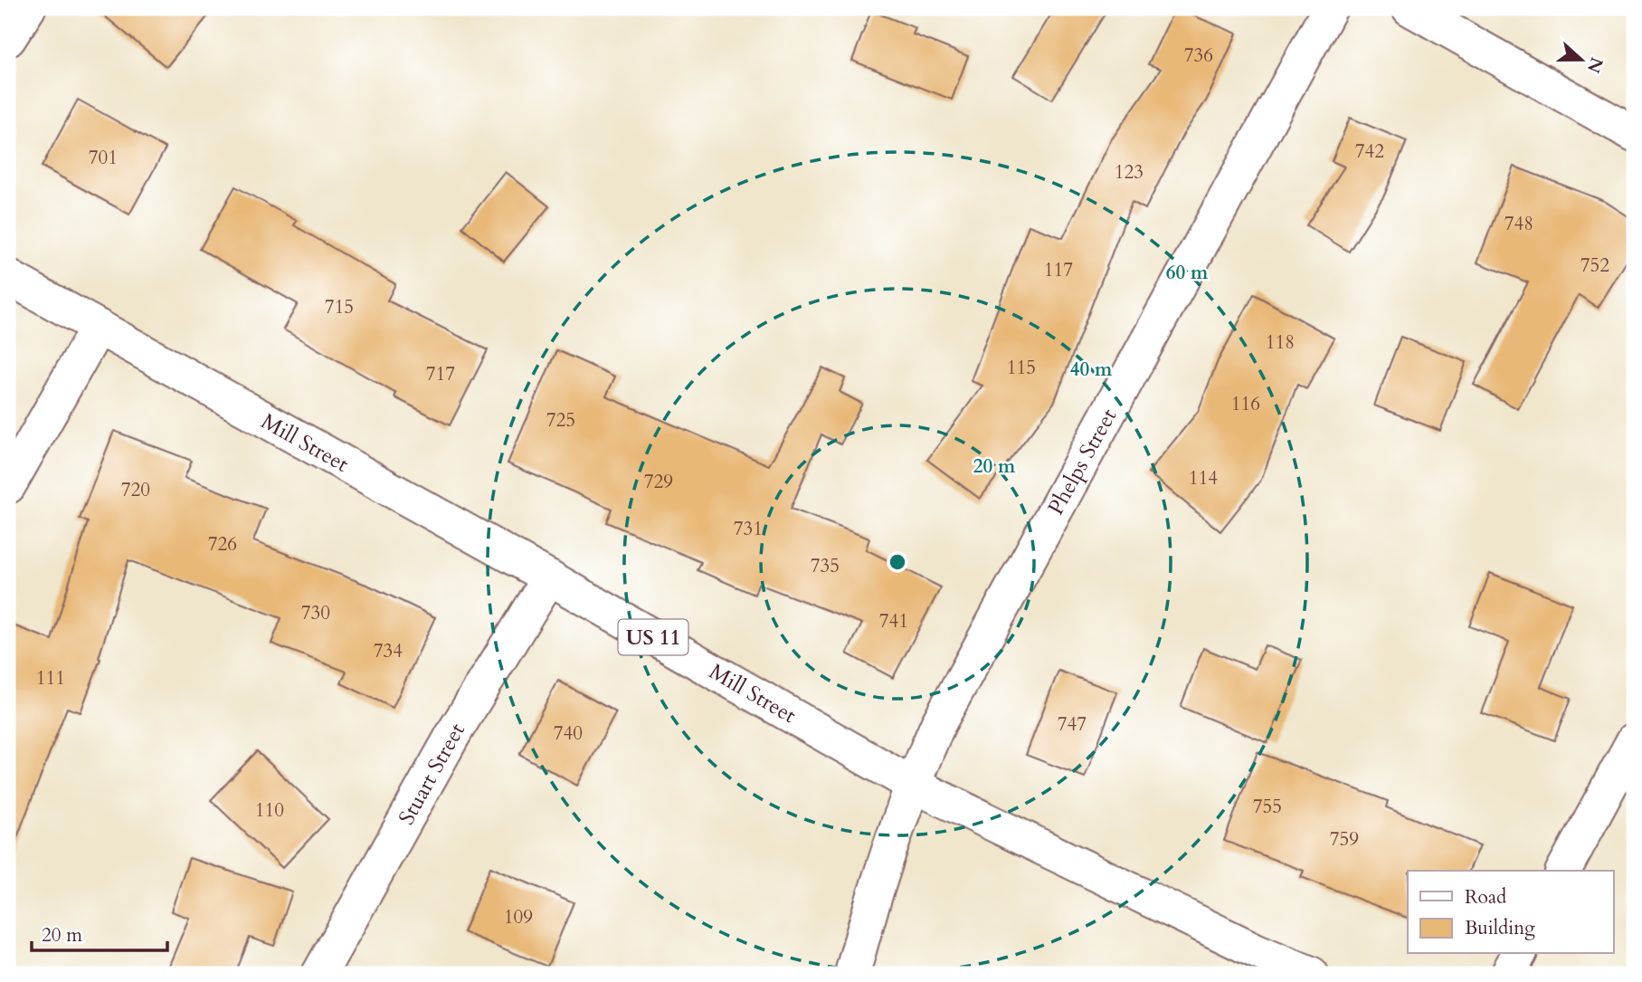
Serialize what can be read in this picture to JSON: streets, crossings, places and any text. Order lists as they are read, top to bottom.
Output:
{
  "streets": {
    "main road": [
      "Mill Street",
      "Phelps Street",
      "US 11",
      "Stuart Street"
    ]
  },
  "crossings": [
    ["Mill Street", "Phelps Street"],
    ["Mill Street", "Stuart Street"]
  ],
  "house_numbers": [
    "736",
    "742",
    "701",
    "123",
    "748",
    "752",
    "117",
    "715",
    "118",
    "115",
    "717",
    "116",
    "725",
    "114",
    "729",
    "720",
    "731",
    "726",
    "735",
    "730",
    "741",
    "734",
    "111",
    "747",
    "740",
    "755",
    "110",
    "759",
    "109"
  ],
  "legend": ["Road", "Building"],
  "scale_bar": "20 m",
  "north": "right",
  "rings": ["60 m", "40 m", "20 m"]
}
